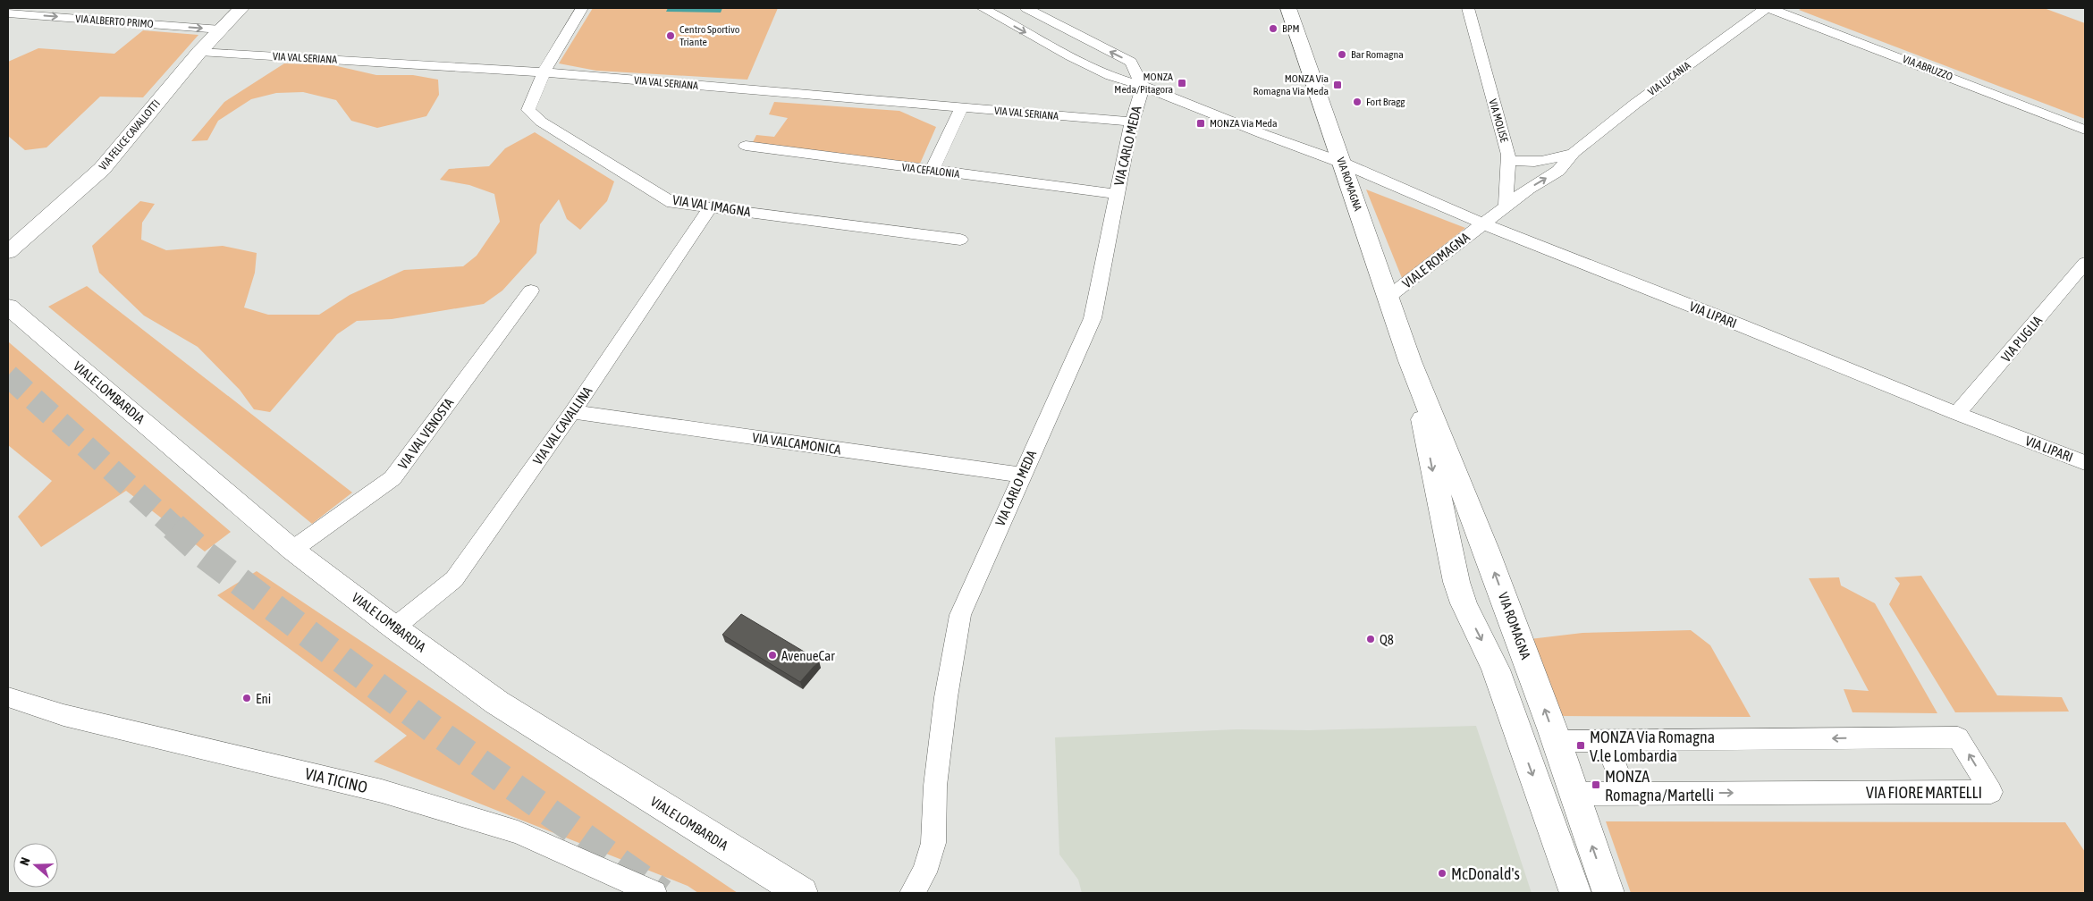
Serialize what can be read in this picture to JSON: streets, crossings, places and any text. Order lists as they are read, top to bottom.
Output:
{
  "streets": {
    "street": [
      "VIA ALBERTO PRIMO",
      "VIA VAL SERIANA",
      "VIA ABRUZZO",
      "VIA LUCANIA",
      "VIA MOLISE",
      "VIA FELICE CAVALLOTTI",
      "VIA CARLO MEDA",
      "VIA CEFALONIA",
      "VIA ROMAGNA",
      "VIA VAL IMAGNA",
      "VIALE ROMAGNA",
      "VIA LIPARI",
      "VIA PUGLIA",
      "VIALE LOMBARDIA",
      "VIA VAL CAVALLINA",
      "VIA VAL VENOSTA",
      "VIA VALCAMONICA",
      "VIA TICINO",
      "VIA FIORE MARTELLI"
    ]
  },
  "crossings": [
    ["VIA ALBERTO PRIMO", "VIA FELICE CAVALLOTTI"],
    ["VIA VAL SERIANA", "VIA FELICE CAVALLOTTI"],
    ["VIA VAL SERIANA", "VIA CARLO MEDA"],
    ["VIA VAL SERIANA", "VIA VAL IMAGNA"],
    ["VIA ABRUZZO", "VIA LUCANIA"],
    ["VIA LUCANIA", "VIA MOLISE"],
    ["VIA CARLO MEDA", "VIA CEFALONIA"],
    ["VIA CARLO MEDA", "VIA ROMAGNA"],
    ["VIA CARLO MEDA", "VIA LIPARI"],
    ["VIA CARLO MEDA", "VIA VALCAMONICA"],
    ["VIA ROMAGNA", "VIALE ROMAGNA"],
    ["VIA ROMAGNA", "VIA LIPARI"],
    ["VIA ROMAGNA", "VIA FIORE MARTELLI"],
    ["VIA VAL IMAGNA", "VIA VAL CAVALLINA"],
    ["VIALE ROMAGNA", "VIA LIPARI"],
    ["VIA LIPARI", "VIA PUGLIA"],
    ["VIALE LOMBARDIA", "VIA VAL CAVALLINA"],
    ["VIALE LOMBARDIA", "VIA VAL VENOSTA"],
    ["VIA VAL CAVALLINA", "VIA VALCAMONICA"]
  ],
  "one_way": ["VIA ALBERTO PRIMO"],
  "places": {
    "other": [
      "BPM",
      "Centro Sportivo Triante",
      "Bar Romagna",
      "Fort Bragg",
      "Q8",
      "AvenueCar",
      "Eni",
      "McDonald's"
    ],
    "transit": [
      "MONZA Meda/Pitagora",
      "MONZA Via Romagna Via Meda",
      "MONZA Via Meda",
      "MONZA Via Romagna V.le Lombardia",
      "MONZA Romagna/Martelli"
    ]
  },
  "north": "left"
}
